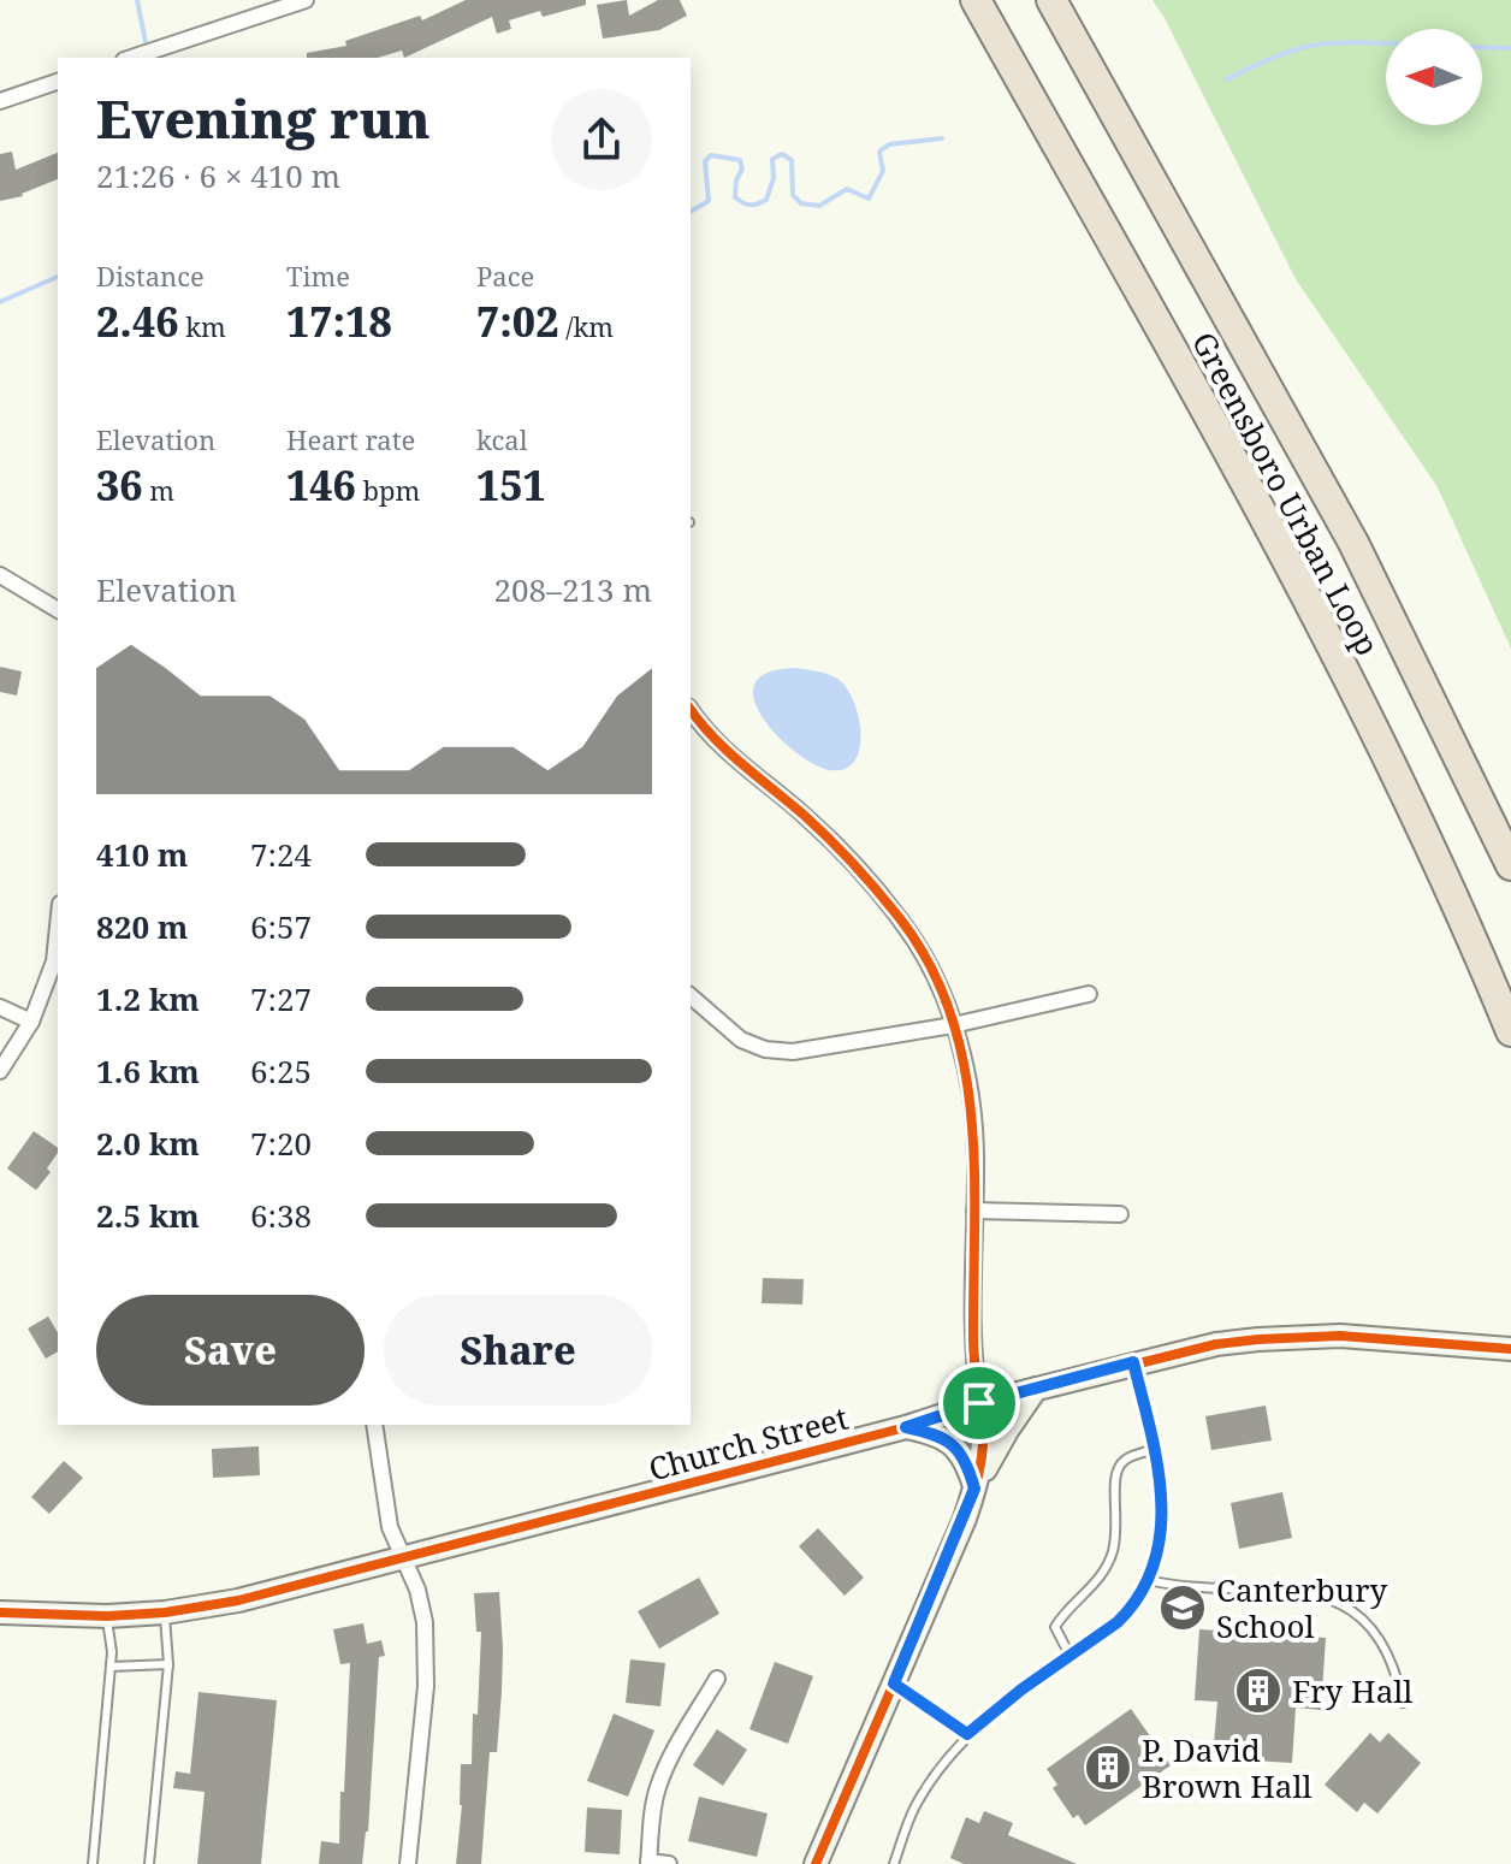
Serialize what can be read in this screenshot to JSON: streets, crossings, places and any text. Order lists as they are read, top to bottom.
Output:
{
  "streets": {
    "highway": ["Greensboro Urban Loop"],
    "street": ["Church Street"]
  },
  "places": {
    "school or university": ["Canterbury School"],
    "building": ["Fry Hall", "P. David Brown Hall"]
  },
  "north": "left",
  "page": {
    "heading": ["Evening run", "21:26 · 6 × 410 m"],
    "stats": [
      ["Distance", "2.46 km"],
      ["Time", "17:18"],
      ["Pace", "7:02 /km"],
      ["Elevation", "36 m"],
      ["Heart rate", "146 bpm"],
      ["kcal", "151"]
    ],
    "chart": ["Elevation", "208–213 m"],
    "list": [
      {
        "name": "410 m",
        "note": "7:24"
      },
      {
        "name": "820 m",
        "note": "6:57"
      },
      {
        "name": "1.2 km",
        "note": "7:27"
      },
      {
        "name": "1.6 km",
        "note": "6:25"
      },
      {
        "name": "2.0 km",
        "note": "7:20"
      },
      {
        "name": "2.5 km",
        "note": "6:38"
      }
    ],
    "buttons": ["Save", "Share"]
  }
}
